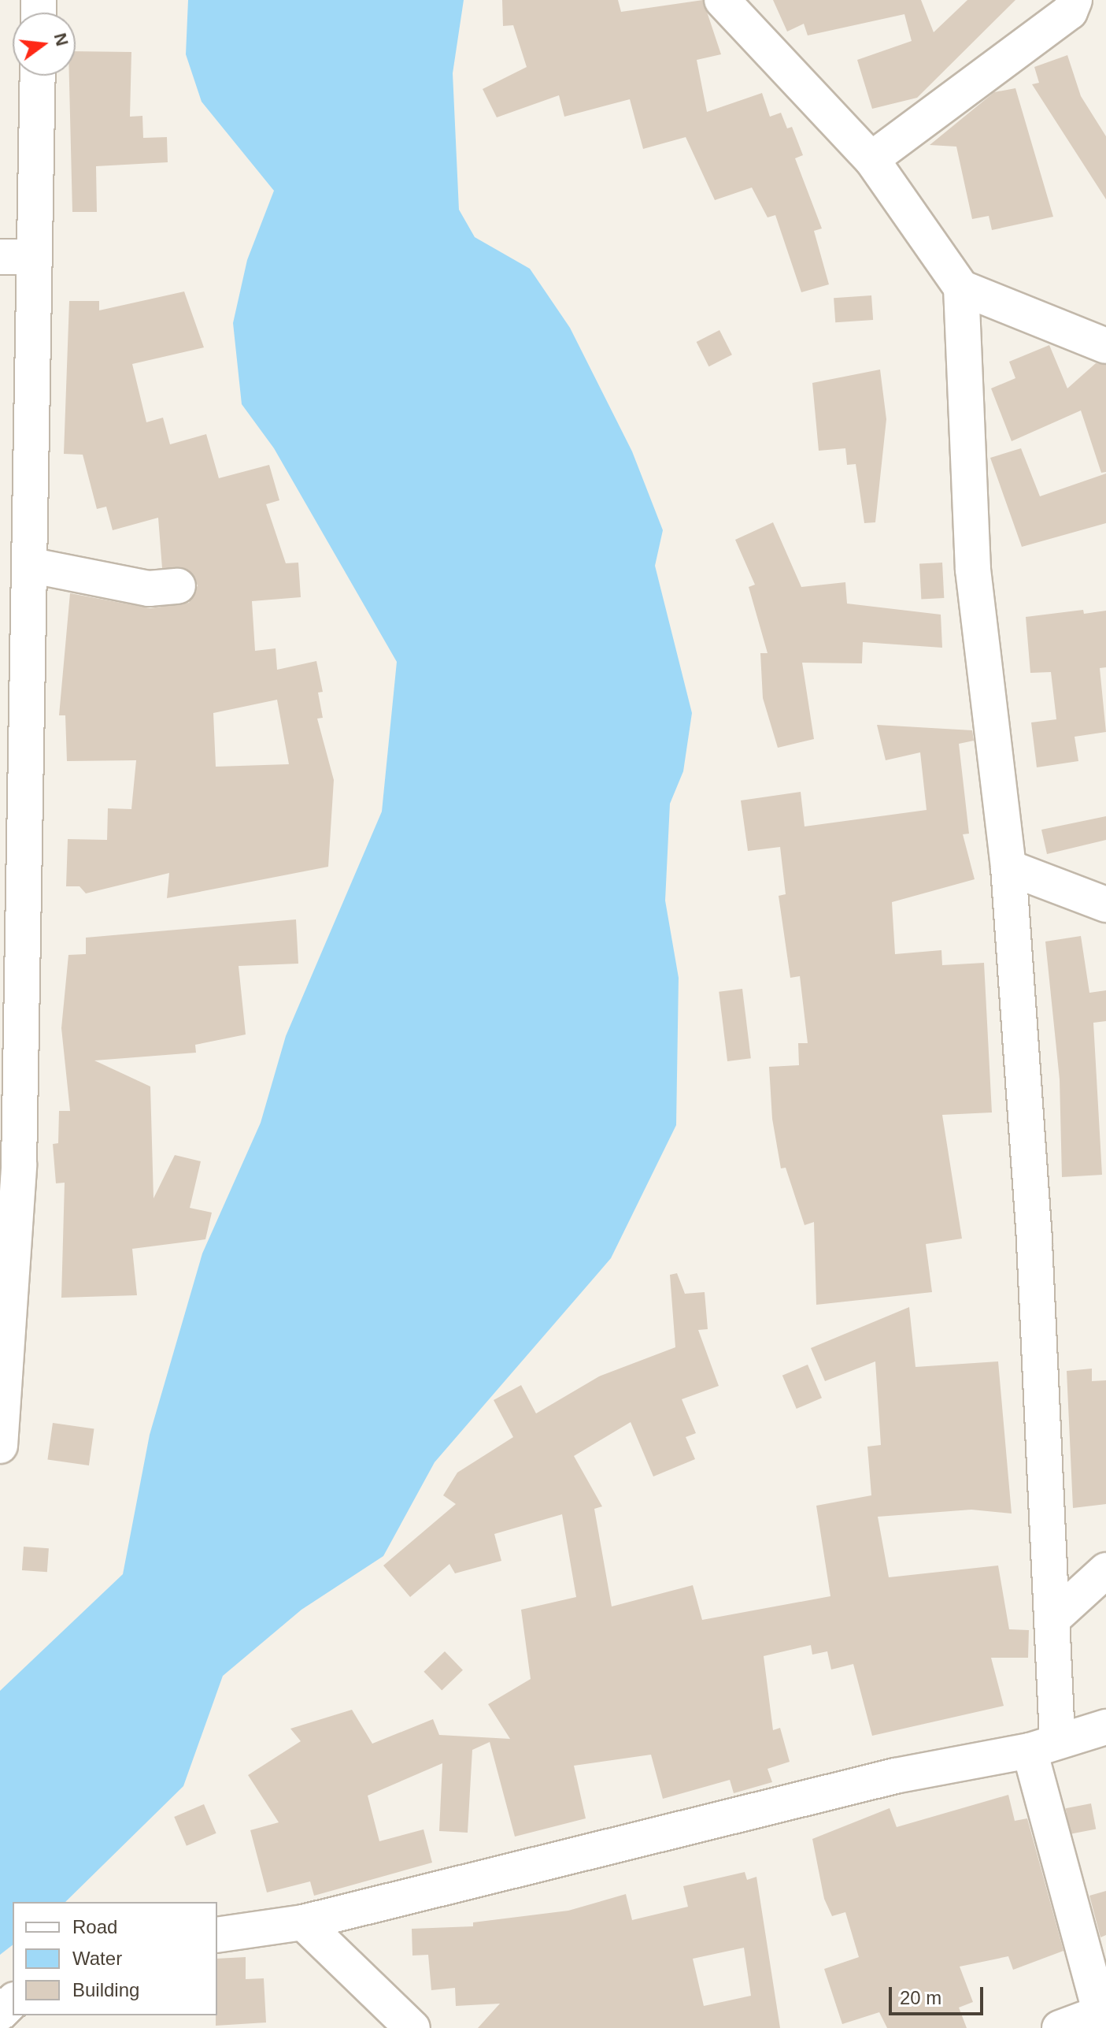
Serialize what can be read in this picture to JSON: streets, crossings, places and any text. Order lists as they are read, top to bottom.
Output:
{
  "legend": ["Road", "Water", "Building"],
  "scale_bar": "20 m",
  "north": "right"
}
